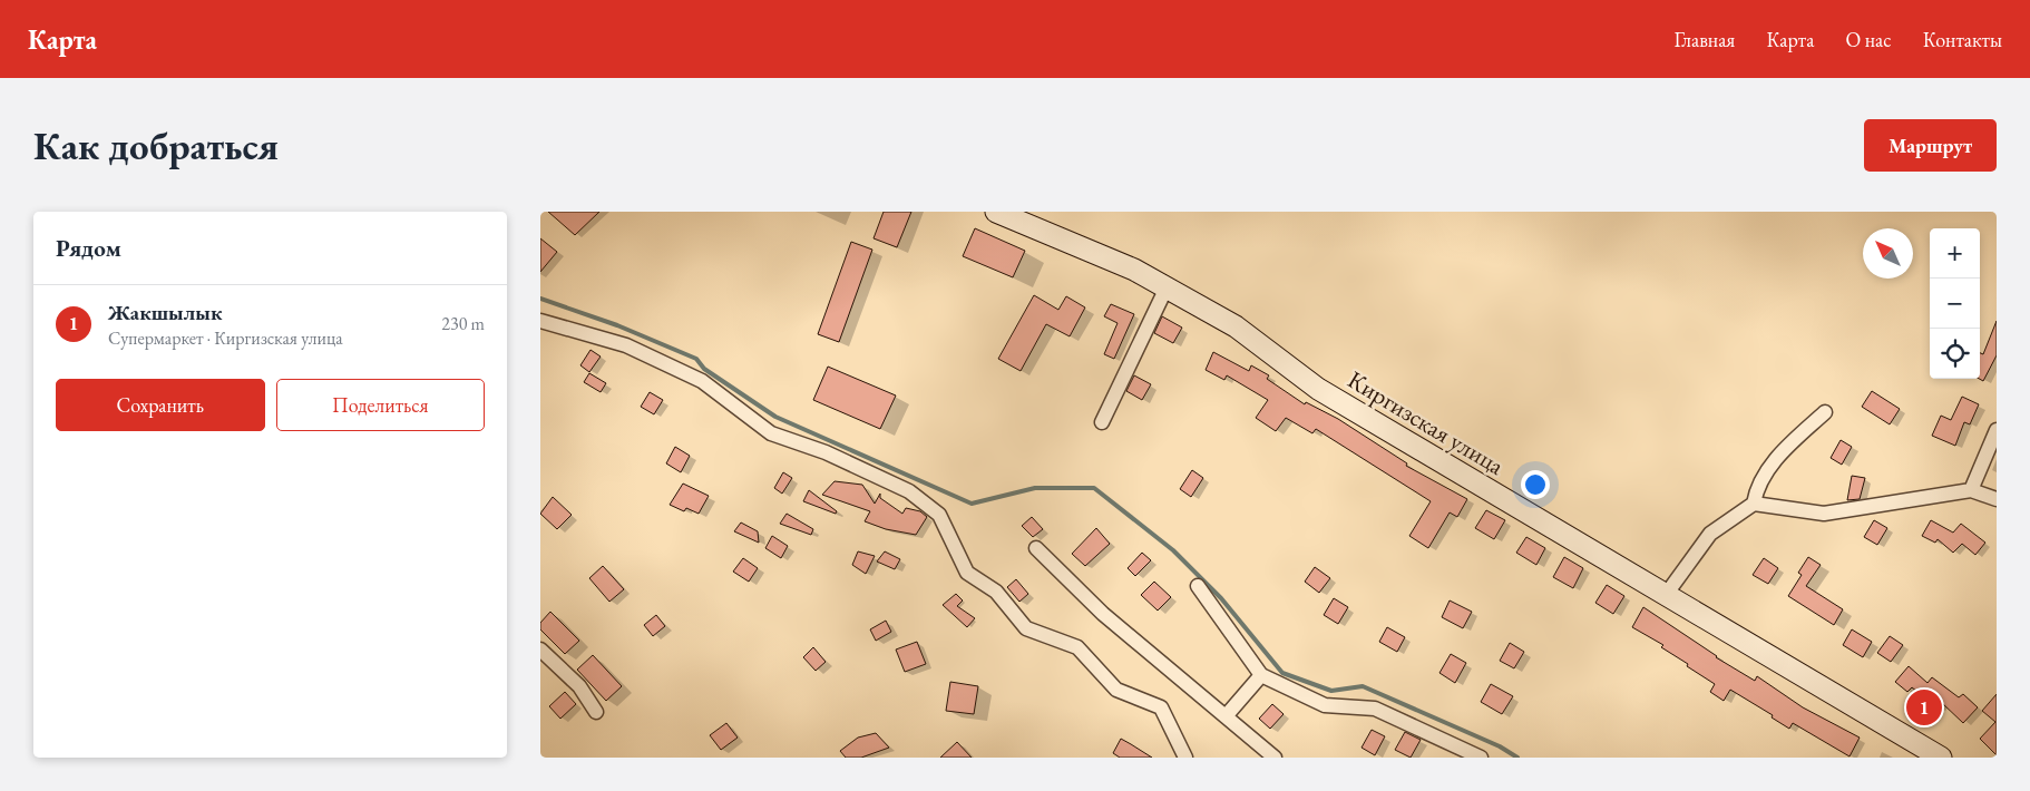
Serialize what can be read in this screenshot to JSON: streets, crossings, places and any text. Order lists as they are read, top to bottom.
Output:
{
  "streets": {
    "main road": ["Киргизская улица"]
  },
  "north": "top left",
  "page": {
    "header": "Карта",
    "nav": [
      "Главная",
      "Карта",
      "О нас",
      "Контакты"
    ],
    "buttons": [
      "Маршрут",
      ["Сохранить", "Поделиться"]
    ],
    "title": "Как добраться",
    "heading": "Рядом",
    "map_buttons": ["+", "−"],
    "list": [
      {
        "mark": "1",
        "name": "Жакшылык",
        "note": "Супермаркет · Киргизская улица",
        "value": "230 m"
      }
    ],
    "pins": "1"
  }
}
